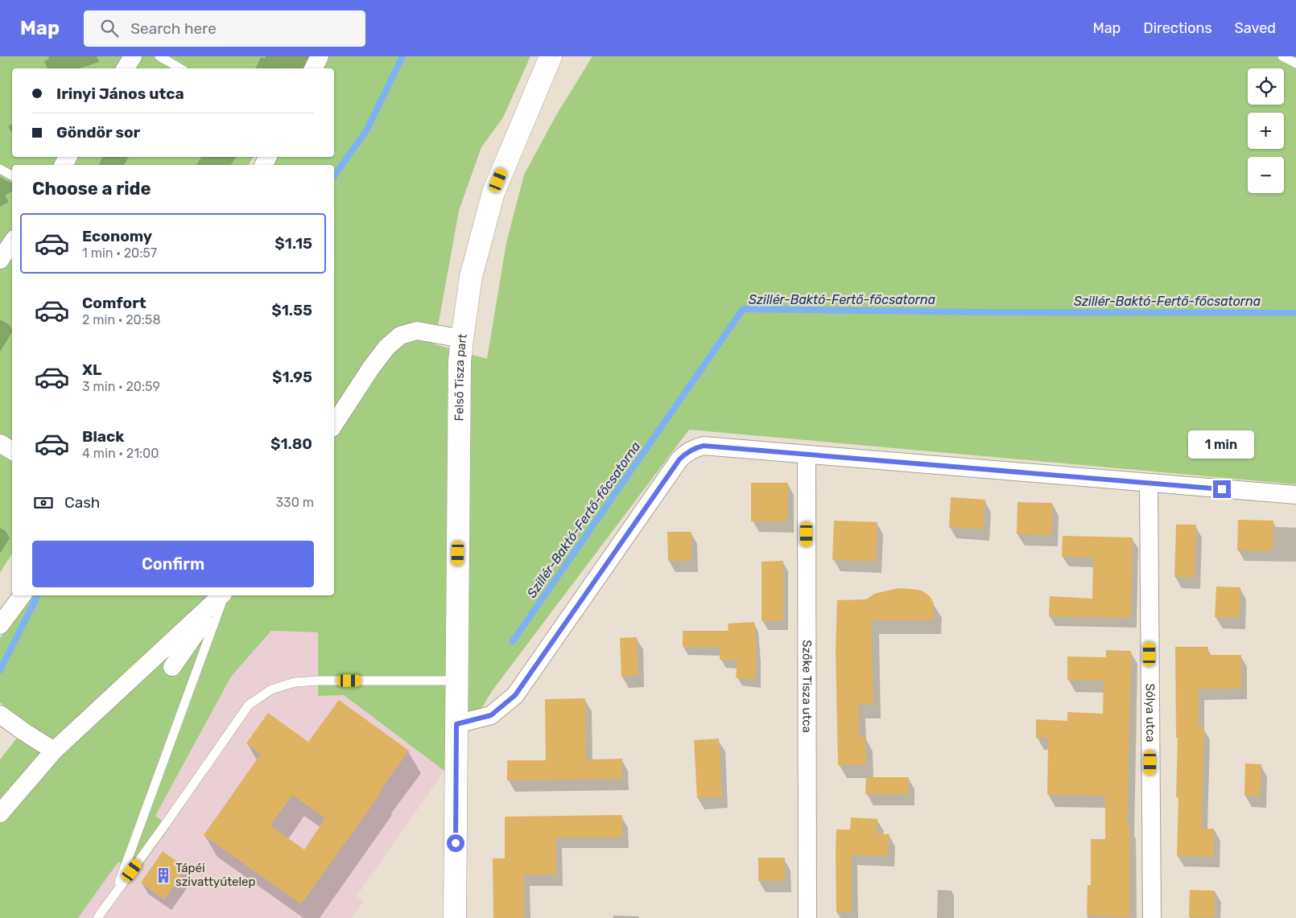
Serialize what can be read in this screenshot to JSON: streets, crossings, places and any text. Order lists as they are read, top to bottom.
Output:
{
  "streets": {
    "main road": ["Felső Tisza part"],
    "street": ["Szőke Tisza utca", "Sólya utca"]
  },
  "water": ["Szillér-Baktó-Fertő-főcsatorna"],
  "places": {
    "building": ["Tápéi szivattyútelep"]
  },
  "page": {
    "header": "Map",
    "search": "Search here",
    "nav": ["Map", "Directions", "Saved"],
    "map_buttons": ["+", "−"],
    "banner": ["Irinyi János utca", "Göndör sor"],
    "heading": "Choose a ride",
    "list": [
      {
        "name": "Economy",
        "note": "1 min · 20:57",
        "value": "$1.15"
      },
      {
        "name": "Comfort",
        "note": "2 min · 20:58",
        "value": "$1.55"
      },
      {
        "name": "XL",
        "note": "3 min · 20:59",
        "value": "$1.95"
      },
      {
        "name": "Black",
        "note": "4 min · 21:00",
        "value": "$1.80"
      }
    ],
    "bubble": "1 min",
    "pay": ["Cash", "330 m"],
    "buttons": "Confirm"
  }
}
